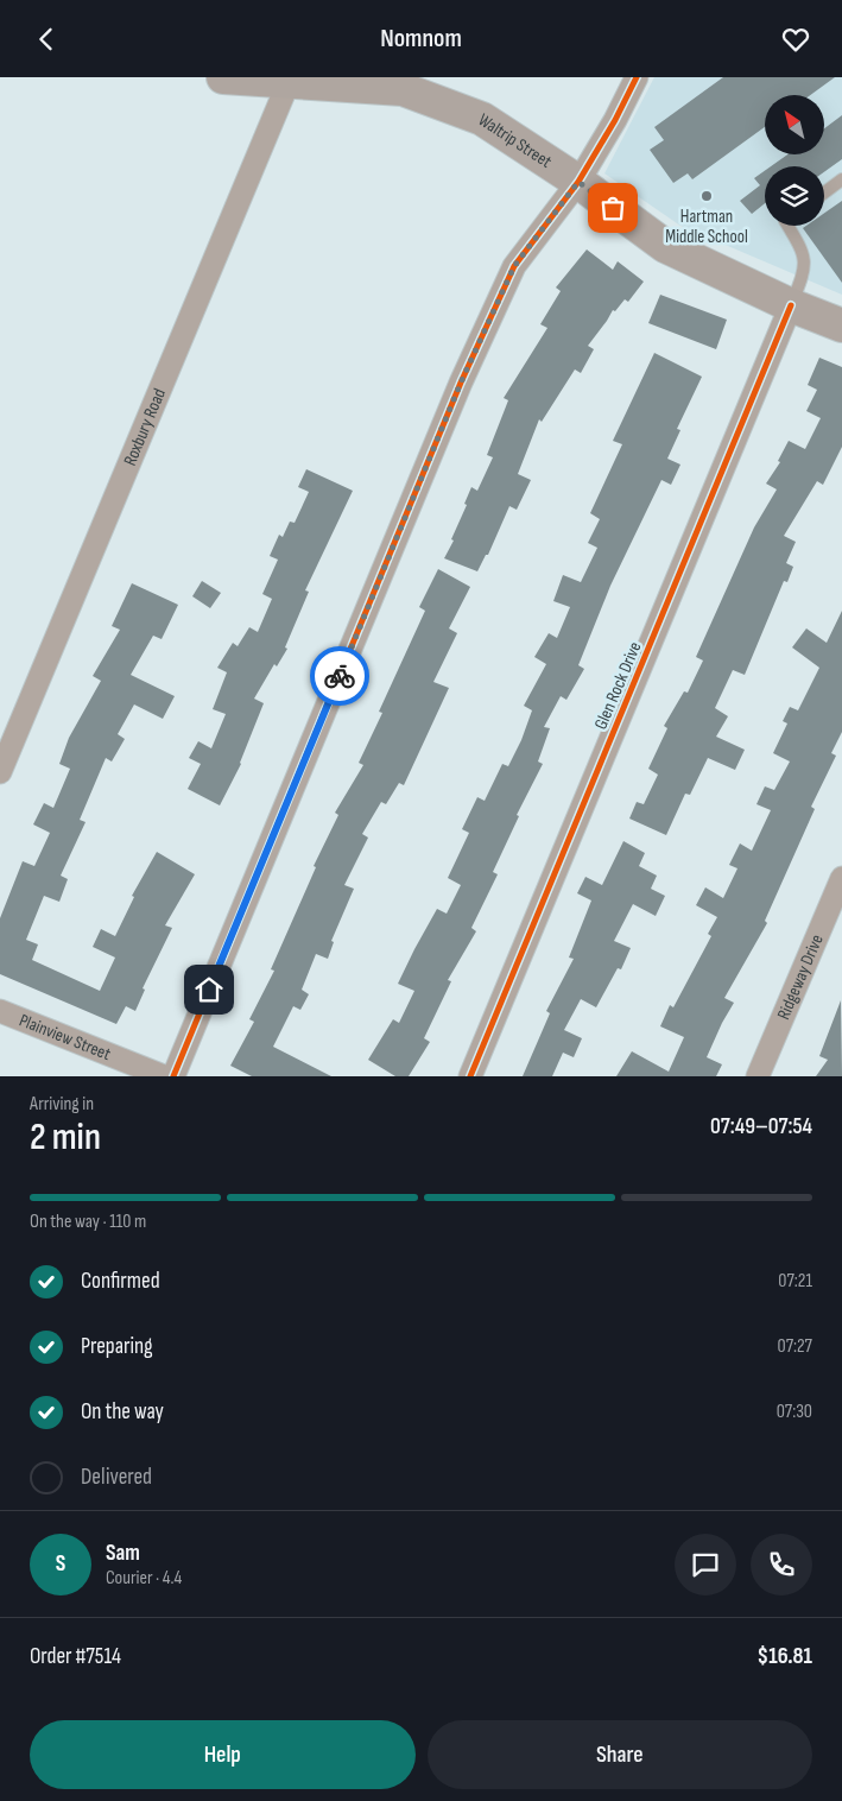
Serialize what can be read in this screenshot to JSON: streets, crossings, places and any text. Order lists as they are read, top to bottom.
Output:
{
  "streets": {
    "street": [
      "Waltrip Street",
      "Roxbury Road",
      "Glen Rock Drive",
      "Ridgeway Drive",
      "Plainview Street"
    ]
  },
  "crossings": [
    ["Waltrip Street", "Roxbury Road"],
    ["Waltrip Street", "Glen Rock Drive"]
  ],
  "places": ["Hartman Middle School"],
  "north": "top left",
  "page": {
    "header": "Nomnom",
    "heading": ["2 min", "Arriving in", "07:49–07:54"],
    "panel": [
      "Sam",
      "Courier · 4.4",
      "Order #7514",
      "$16.81"
    ],
    "bar": "On the way · 110 m",
    "list": [
      ["Confirmed", "07:21"],
      ["Preparing", "07:27"],
      ["On the way", "07:30"],
      "Delivered"
    ],
    "round": "S",
    "buttons": ["Help", "Share"]
  }
}
